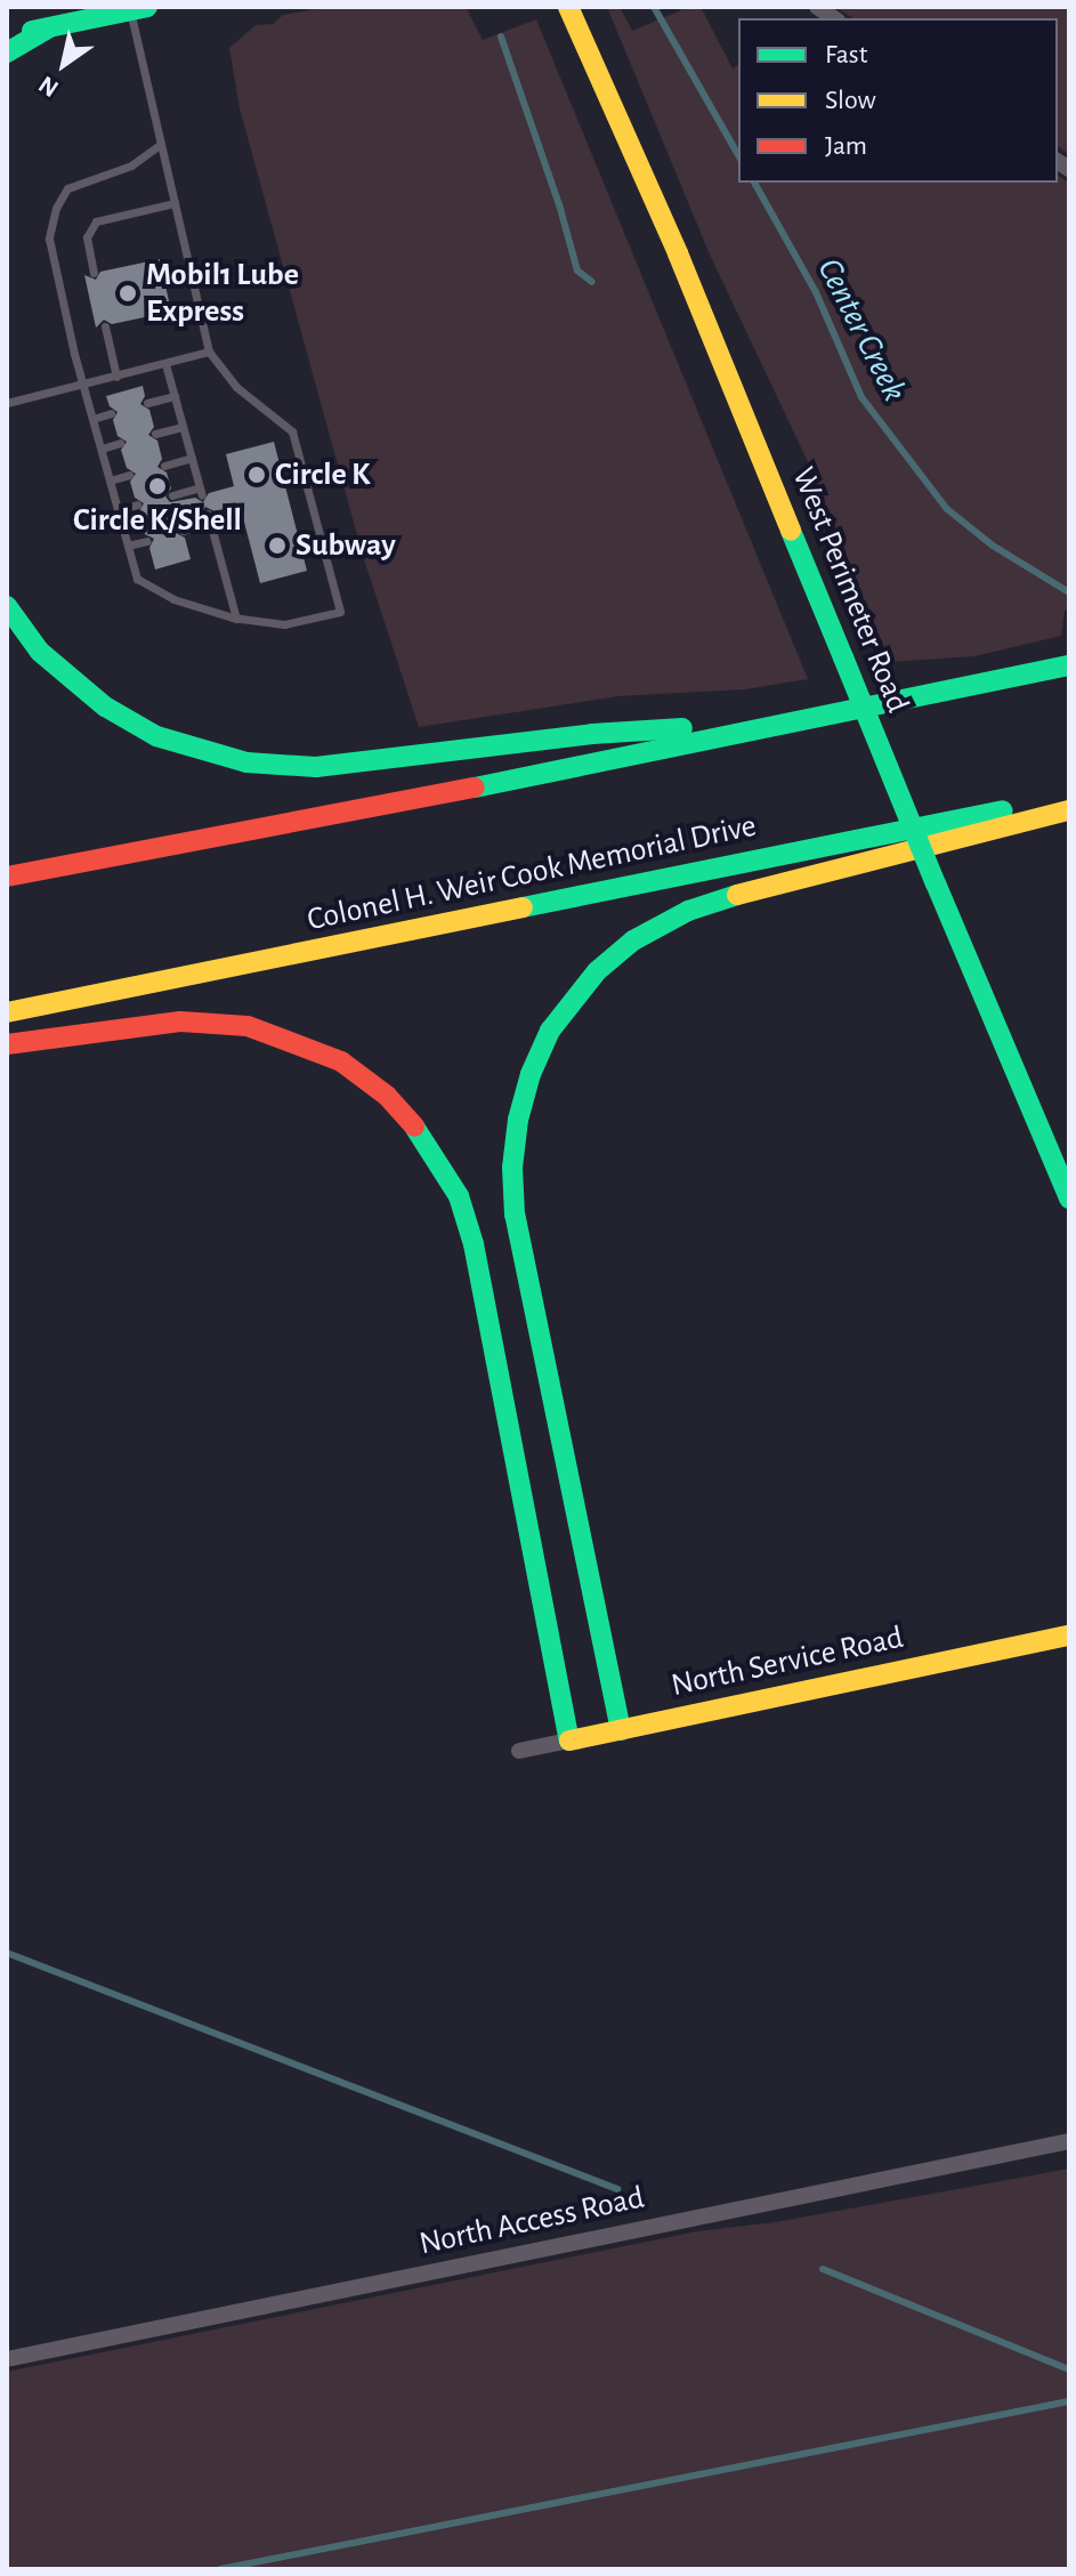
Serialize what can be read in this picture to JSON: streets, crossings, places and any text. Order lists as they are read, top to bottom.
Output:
{
  "streets": {
    "main road": ["West Perimeter Road", "Colonel H. Weir Cook Memorial Drive", "North Service Road"],
    "street": ["North Access Road"]
  },
  "water": ["Center Creek"],
  "places": [
    "Mobil1 Lube Express",
    "Circle K",
    "Circle K/Shell",
    "Subway"
  ],
  "legend": ["Fast", "Slow", "Jam"],
  "north": "bottom left"
}
